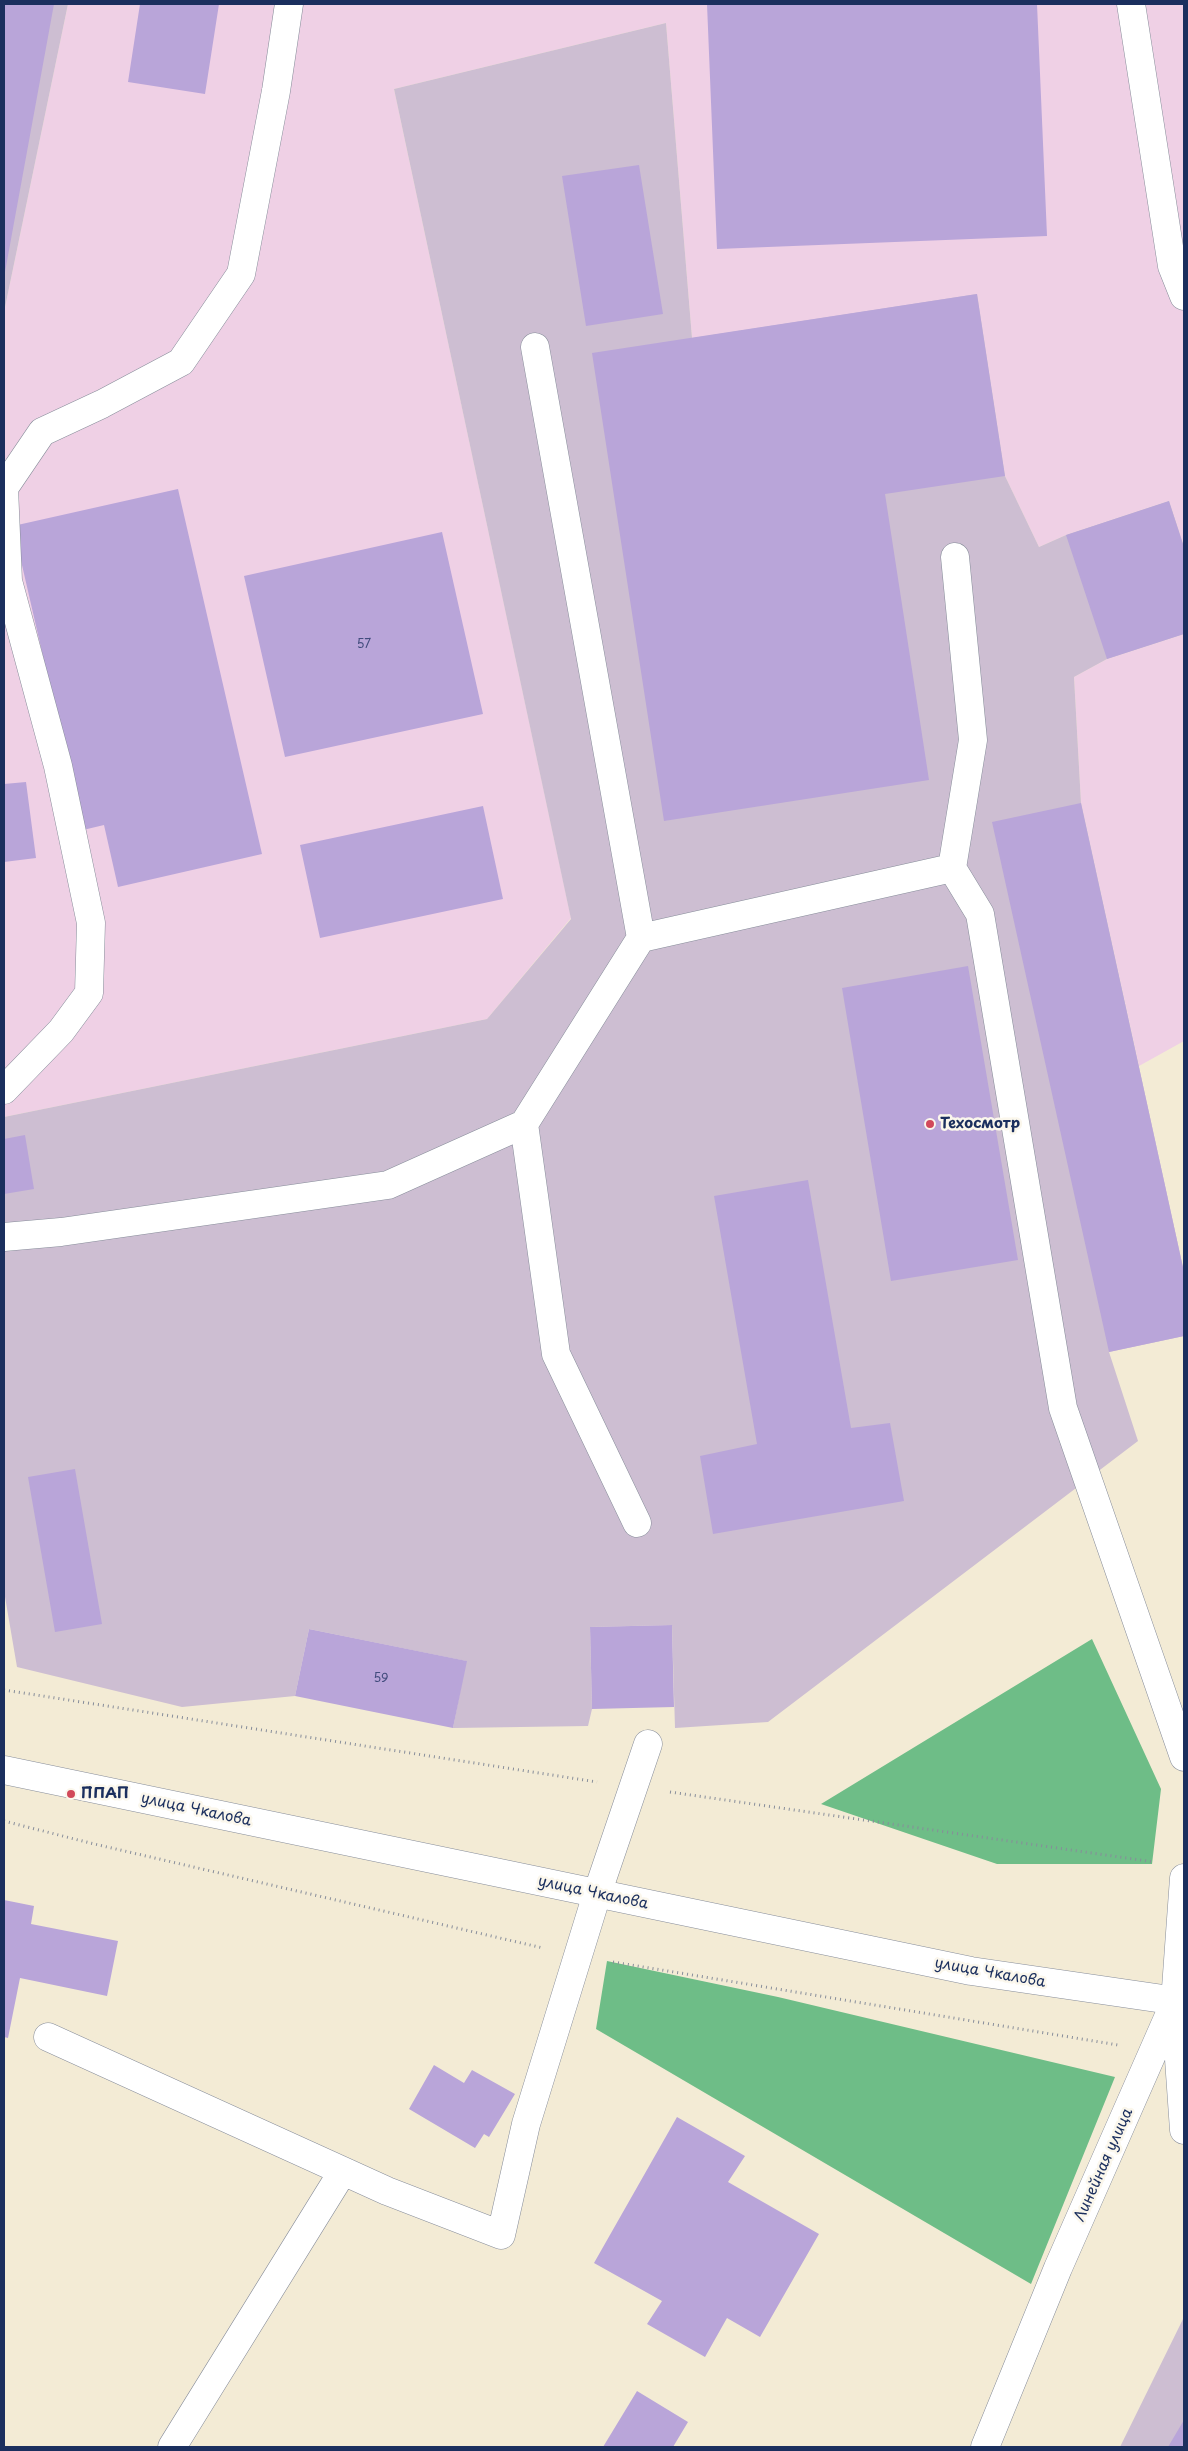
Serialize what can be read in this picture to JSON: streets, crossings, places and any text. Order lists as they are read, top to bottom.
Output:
{
  "streets": {
    "main road": ["улица Чкалова", "Линейная улица"]
  },
  "crossings": [
    ["улица Чкалова", "Линейная улица"]
  ],
  "places": ["Техосмотр", "ППАП"],
  "house_numbers": ["57", "59"]
}
